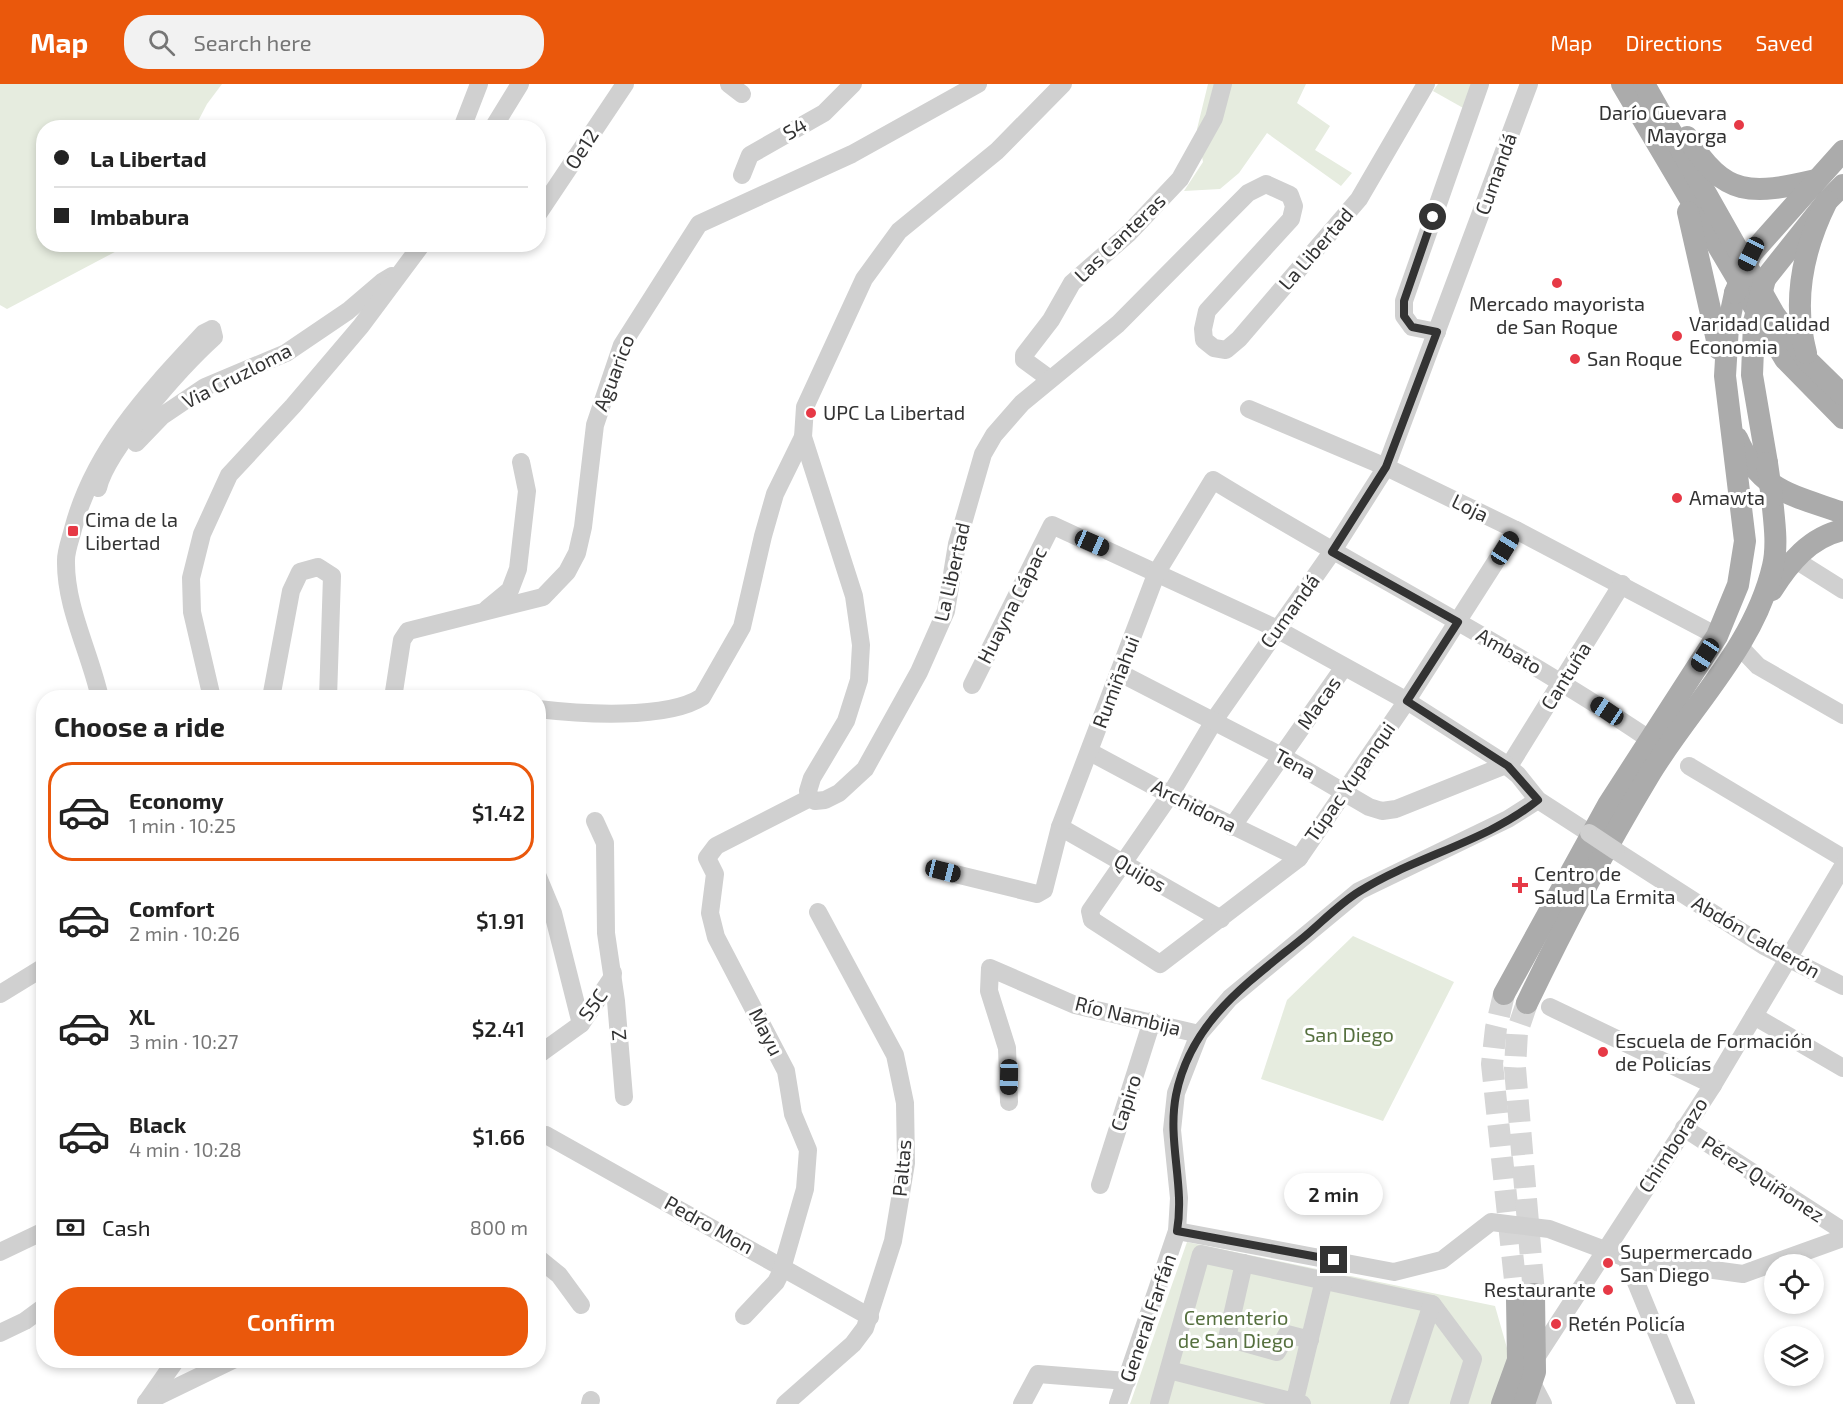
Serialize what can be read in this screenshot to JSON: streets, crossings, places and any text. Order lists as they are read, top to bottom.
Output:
{
  "streets": {
    "street": [
      "S4",
      "Oe12",
      "Cumandá",
      "Las Canteras",
      "La Libertad",
      "Aguarico",
      "Via Cruzloma",
      "Loja",
      "Huayna Cápac",
      "Ambato",
      "Cantuña",
      "Rumiñahui",
      "Macas",
      "Tena",
      "Túpac Yupanqui",
      "Archidona",
      "Quijos",
      "Abdón Calderón",
      "S5C",
      "Río Nambija",
      "Mayu",
      "Z",
      "Capiro",
      "Chimborazo",
      "Paltas",
      "Pérez Quiñonez",
      "Pedro Mon",
      "General Farfán"
    ]
  },
  "crossings": [
    ["Cumandá", "Loja"],
    ["Cumandá", "Ambato"],
    ["Cumandá", "Tena"],
    ["Cumandá", "Túpac Yupanqui"],
    ["Cumandá", "Archidona"],
    ["Cumandá", "Quijos"],
    ["Cumandá", "Abdón Calderón"],
    ["Las Canteras", "La Libertad"],
    ["La Libertad", "Mayu"],
    ["Loja", "Cantuña"],
    ["Loja", "Túpac Yupanqui"],
    ["Huayna Cápac", "Abdón Calderón"],
    ["Ambato", "Cantuña"],
    ["Ambato", "Rumiñahui"],
    ["Ambato", "Túpac Yupanqui"],
    ["Cantuña", "Tena"],
    ["Cantuña", "Abdón Calderón"],
    ["Rumiñahui", "Tena"],
    ["Rumiñahui", "Archidona"],
    ["Rumiñahui", "Quijos"],
    ["Rumiñahui", "Abdón Calderón"],
    ["Macas", "Tena"],
    ["Macas", "Archidona"],
    ["Macas", "Abdón Calderón"],
    ["Tena", "Túpac Yupanqui"],
    ["Tena", "Abdón Calderón"],
    ["Túpac Yupanqui", "Archidona"],
    ["Túpac Yupanqui", "Quijos"],
    ["Túpac Yupanqui", "Abdón Calderón"],
    ["Abdón Calderón", "Chimborazo"],
    ["Abdón Calderón", "General Farfán"],
    ["S5C", "Z"],
    ["Río Nambija", "Capiro"],
    ["Río Nambija", "General Farfán"],
    ["Mayu", "Pedro Mon"],
    ["Chimborazo", "Pérez Quiñonez"],
    ["Paltas", "Pedro Mon"]
  ],
  "parks": ["San Diego", "Cementerio de San Diego"],
  "places": {
    "other": [
      "Darío Guevara Mayorga",
      "Mercado mayorista de San Roque",
      "Varidad Calidad Economia",
      "San Roque",
      "UPC La Libertad",
      "Amawta",
      "Escuela de Formación de Policías",
      "Supermercado San Diego",
      "Restaurante",
      "Retén Policía"
    ],
    "transit": ["Cima de la Libertad"],
    "health": ["Centro de Salud La Ermita"]
  },
  "page": {
    "header": "Map",
    "search": "Search here",
    "nav": ["Map", "Directions", "Saved"],
    "banner": ["La Libertad", "Imbabura"],
    "heading": "Choose a ride",
    "list": [
      {
        "name": "Economy",
        "note": "1 min · 10:25",
        "value": "$1.42"
      },
      {
        "name": "Comfort",
        "note": "2 min · 10:26",
        "value": "$1.91"
      },
      {
        "name": "XL",
        "note": "3 min · 10:27",
        "value": "$2.41"
      },
      {
        "name": "Black",
        "note": "4 min · 10:28",
        "value": "$1.66"
      }
    ],
    "bubble": "2 min",
    "pay": ["Cash", "800 m"],
    "buttons": "Confirm"
  }
}
